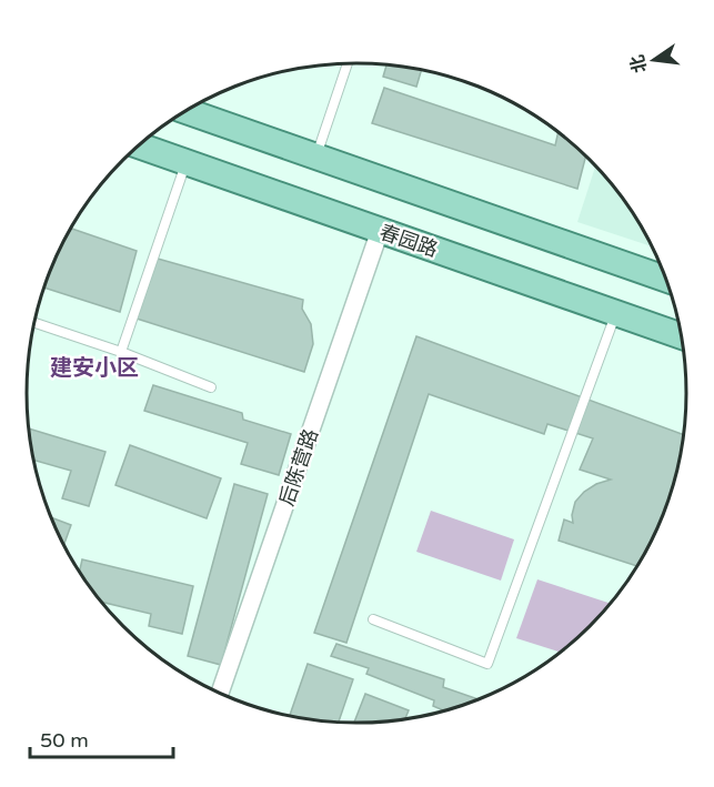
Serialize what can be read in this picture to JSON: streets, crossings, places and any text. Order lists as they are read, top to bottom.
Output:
{
  "streets": {
    "main road": ["春园路"],
    "street": ["后陈营路"]
  },
  "crossings": [
    ["春园路", "后陈营路"]
  ],
  "districts": ["建安小区"],
  "scale_bar": "50 m",
  "north": "left"
}
